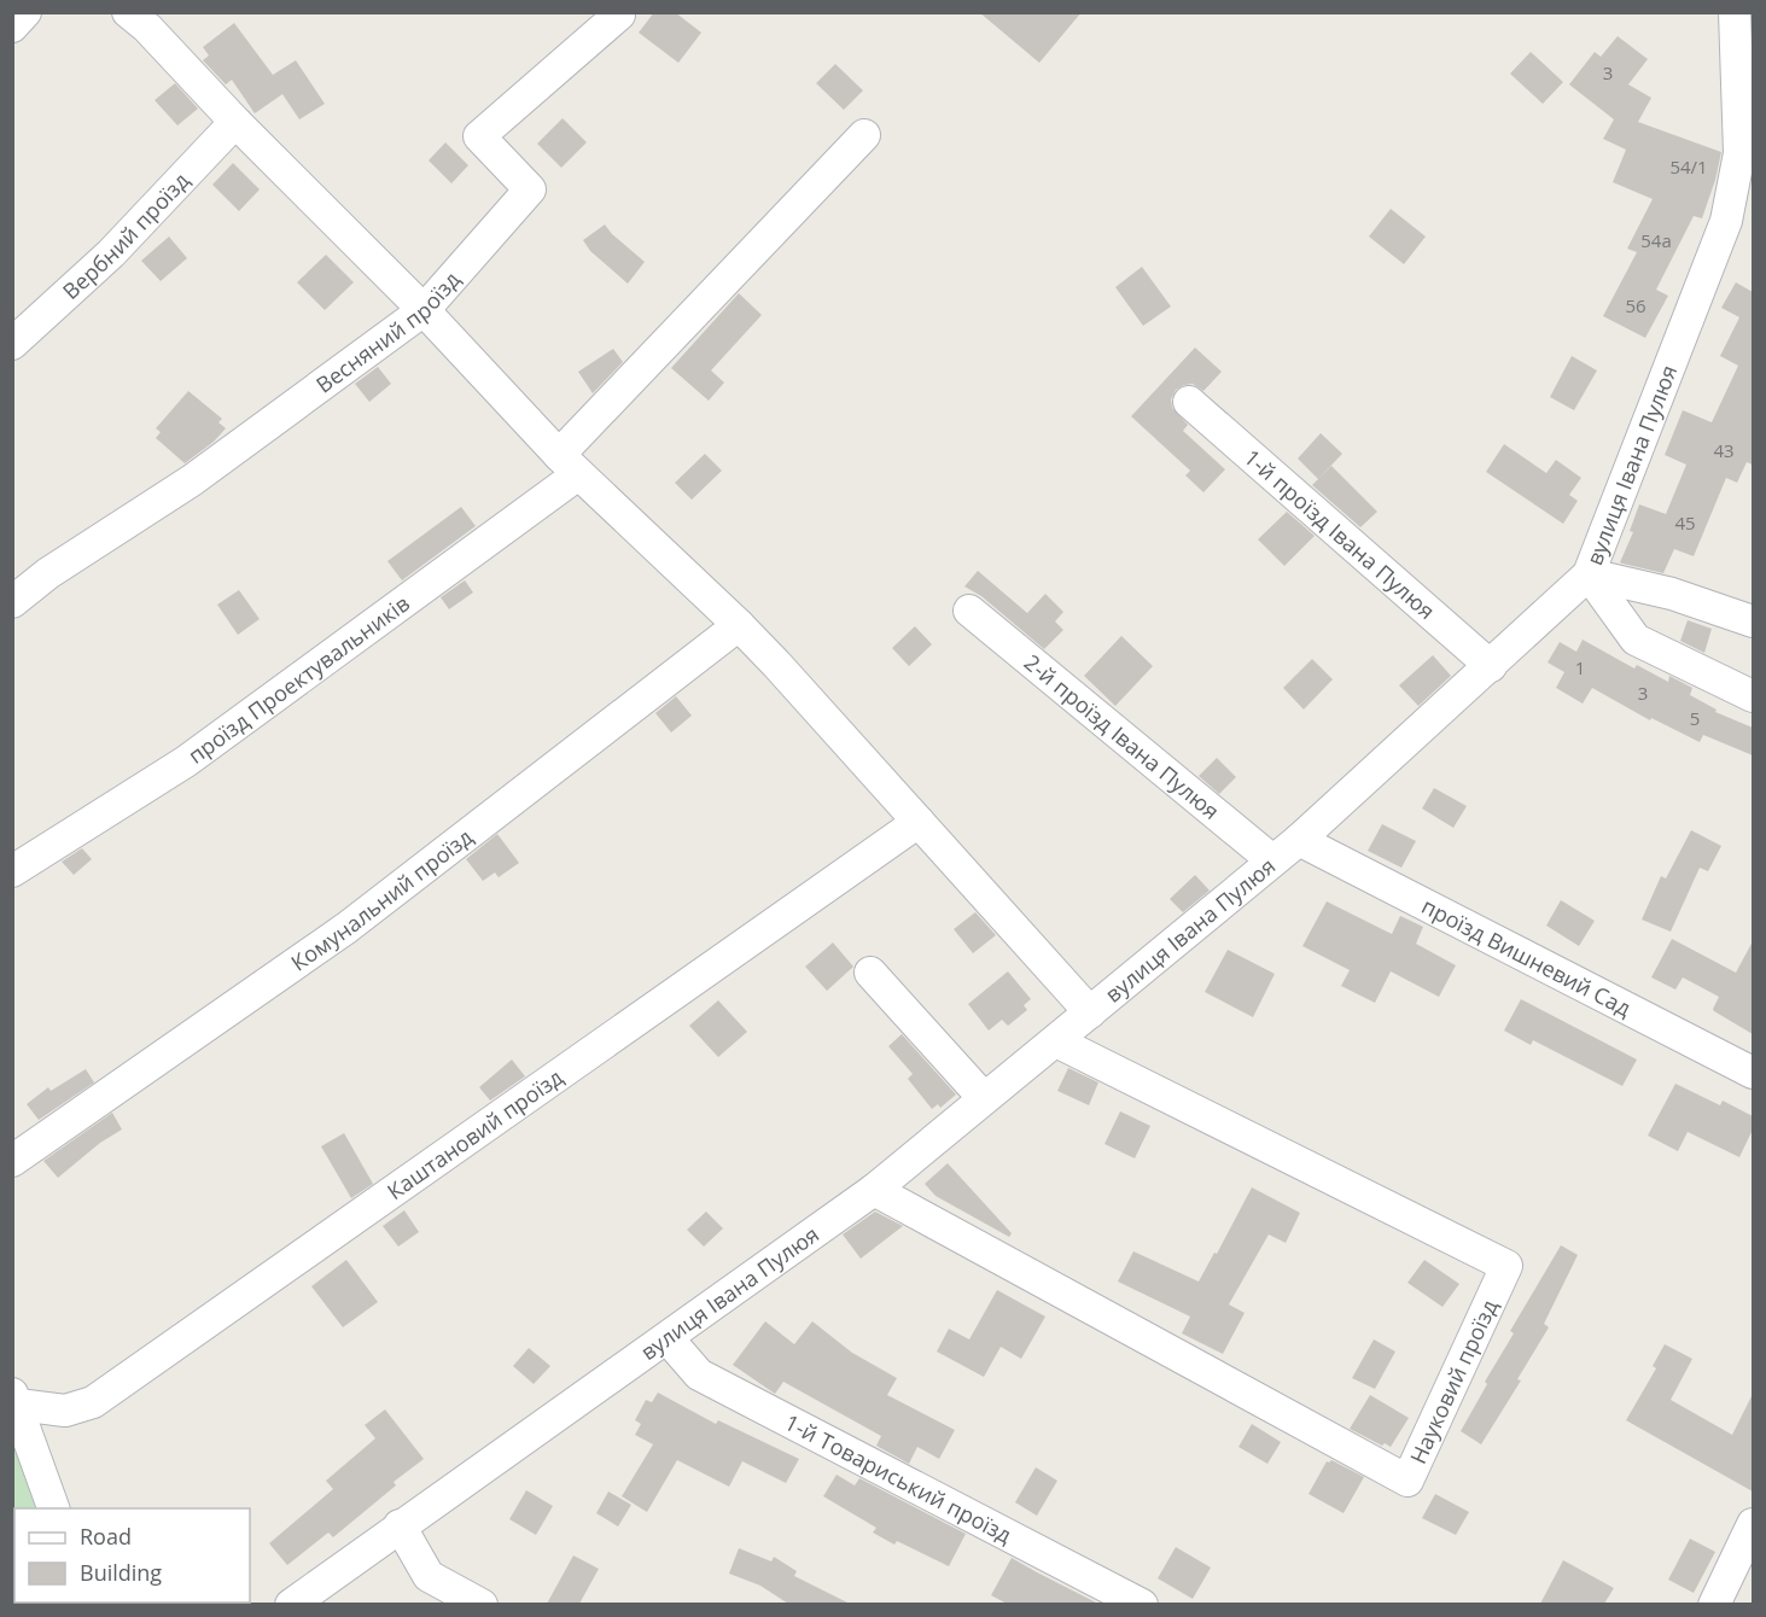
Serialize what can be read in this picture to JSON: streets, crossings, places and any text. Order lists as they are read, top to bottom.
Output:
{
  "streets": {
    "street": [
      "Вербний проїзд",
      "Весняний проїзд",
      "вулиця Івана Пулюя",
      "1-й проїзд Івана Пулюя",
      "проїзд Проектувальників",
      "2-й проїзд Івана Пулюя",
      "Комунальний проїзд",
      "проїзд Вишневий Сад",
      "Каштановий проїзд",
      "Науковий проїзд",
      "1-й Товариський проїзд"
    ]
  },
  "crossings": [
    ["вулиця Івана Пулюя", "1-й проїзд Івана Пулюя"],
    ["вулиця Івана Пулюя", "2-й проїзд Івана Пулюя"],
    ["вулиця Івана Пулюя", "проїзд Вишневий Сад"],
    ["вулиця Івана Пулюя", "Науковий проїзд"],
    ["вулиця Івана Пулюя", "1-й Товариський проїзд"]
  ],
  "house_numbers": [
    "3",
    "54/1",
    "54а",
    "56",
    "43",
    "45",
    "1",
    "3",
    "5"
  ],
  "legend": ["Road", "Building"]
}
